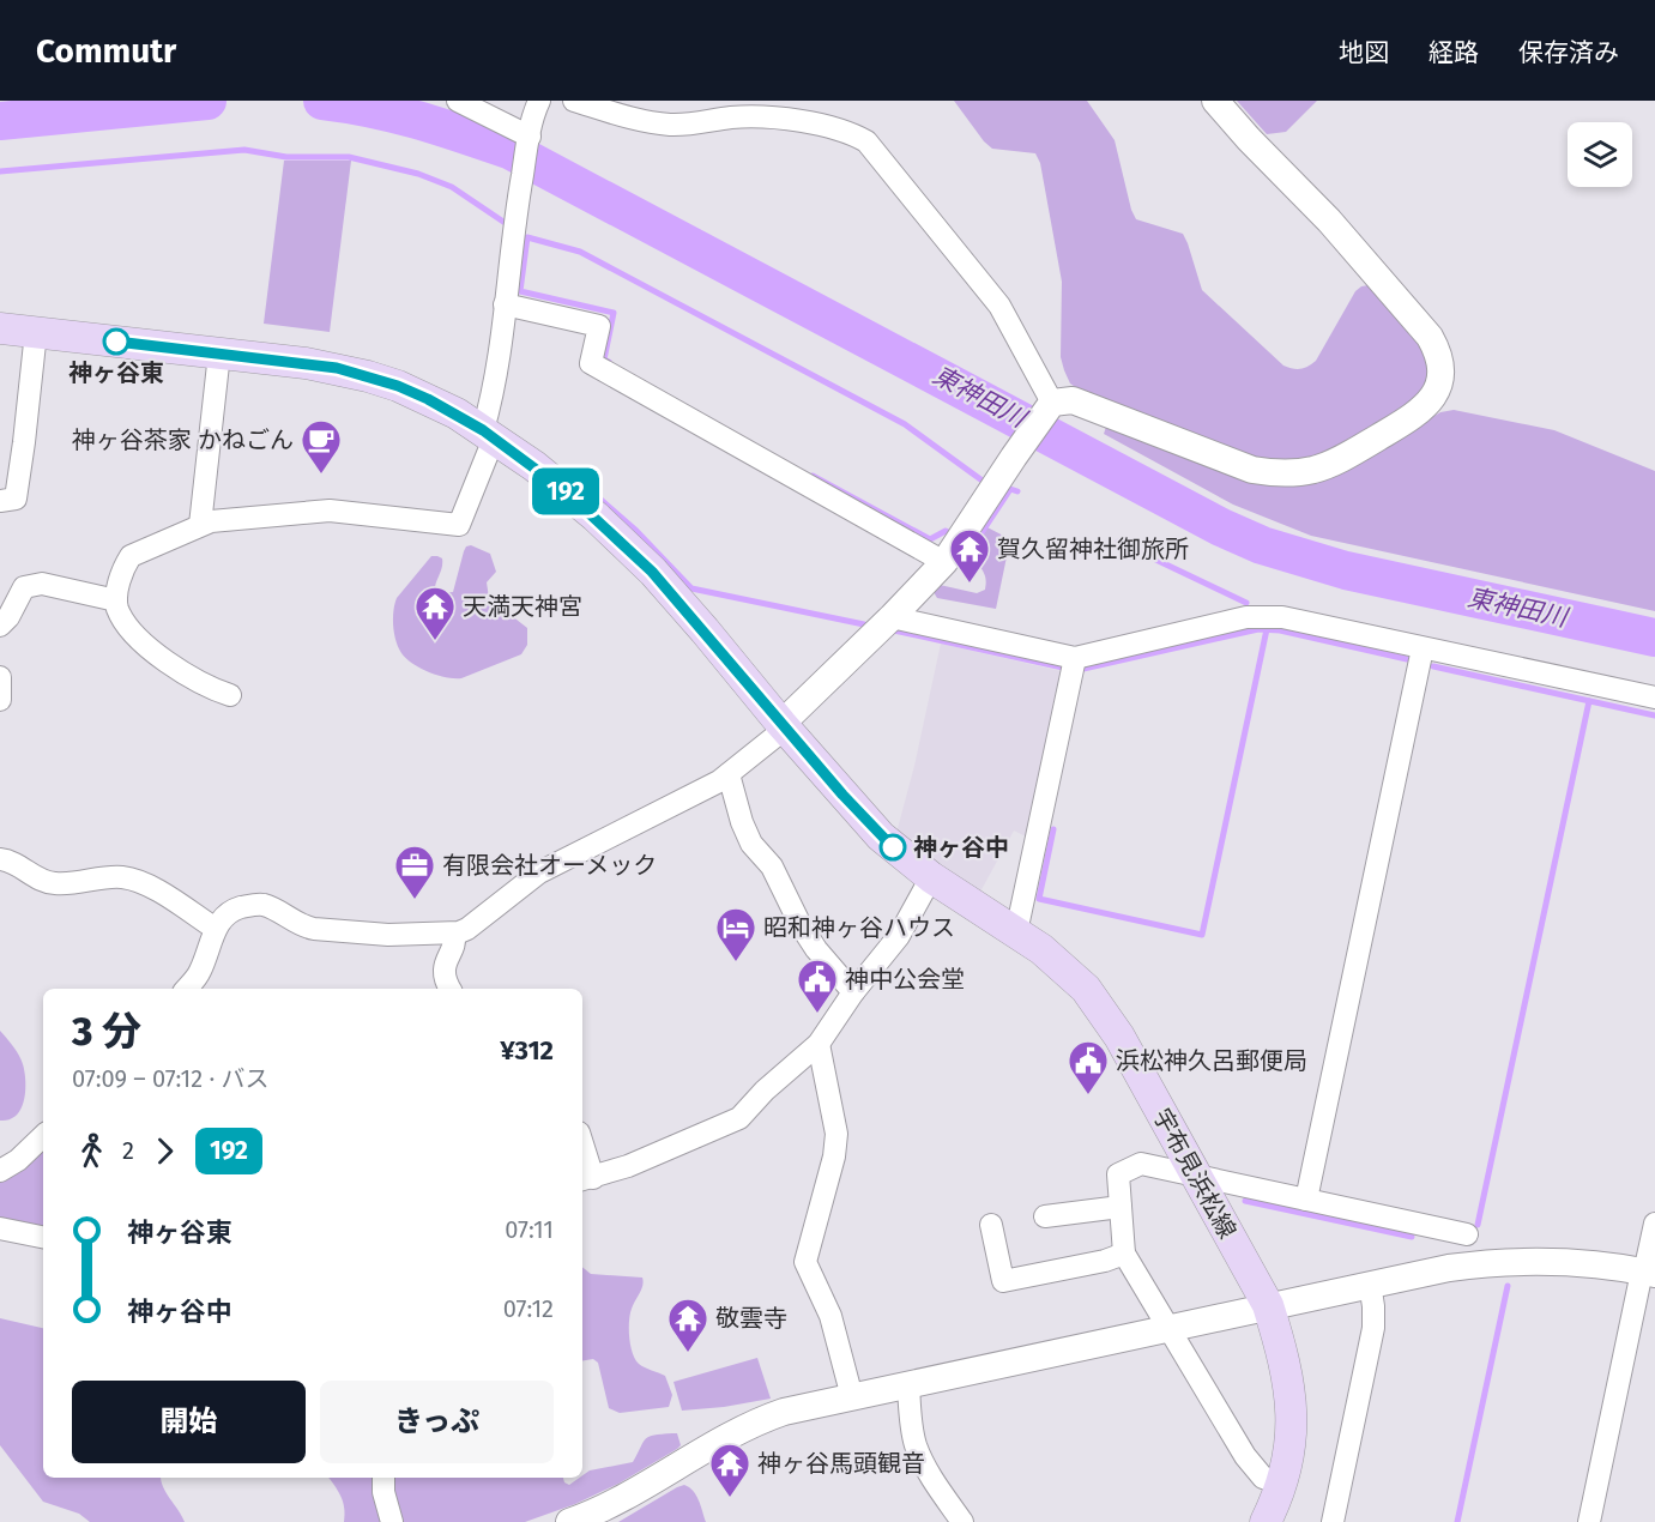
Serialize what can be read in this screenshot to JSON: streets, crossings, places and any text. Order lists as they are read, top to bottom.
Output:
{
  "streets": {
    "main road": ["宇布見浜松線"]
  },
  "water": ["東神田川"],
  "places": {
    "other": ["神ヶ谷東", "神ヶ谷中"],
    "cafe": ["神ヶ谷茶家 かねごん"],
    "temple": [
      "賀久留神社御旅所",
      "天満天神宮",
      "敬雲寺",
      "神ヶ谷馬頭観音"
    ],
    "office": ["有限会社オーメック"],
    "hotel": ["昭和神ヶ谷ハウス"],
    "public building": ["神中公会堂", "浜松神久呂郵便局"]
  },
  "lines": ["bus line 192"],
  "page": {
    "header": "Commutr",
    "nav": ["地図", "経路", "保存済み"],
    "on_map": "192",
    "heading": ["3 分", "07:09 – 07:12 · バス", "¥312"],
    "legs": ["2", "192"],
    "list": [
      {
        "name": "神ヶ谷東",
        "value": "07:11"
      },
      {
        "name": "神ヶ谷中",
        "value": "07:12"
      }
    ],
    "buttons": ["開始", "きっぷ"]
  }
}
